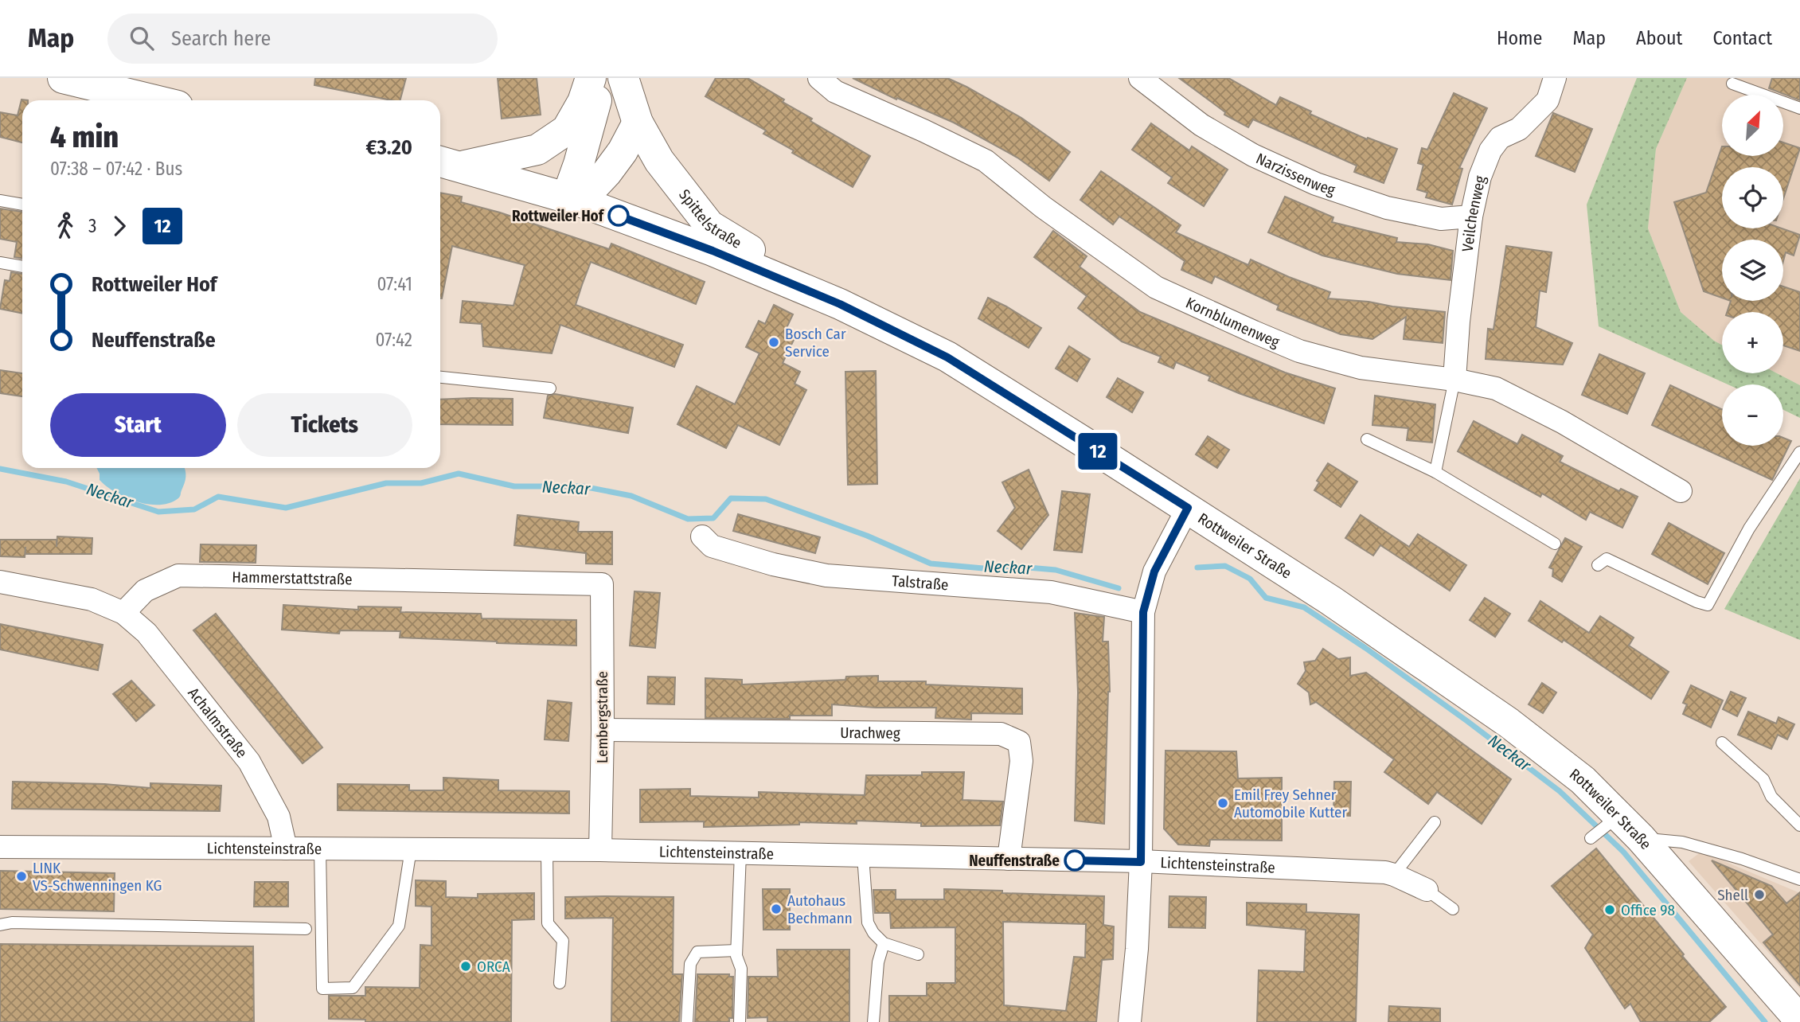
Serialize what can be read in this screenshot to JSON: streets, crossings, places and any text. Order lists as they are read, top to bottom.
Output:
{
  "streets": {
    "main road": ["Spittelstraße", "Rottweiler Straße"],
    "street": [
      "Narzissenweg",
      "Veilchenweg",
      "Kornblumenweg",
      "Hammerstattstraße",
      "Talstraße",
      "Lembergstraße",
      "Achalmstraße",
      "Urachweg",
      "Lichtensteinstraße"
    ]
  },
  "crossings": [
    ["Narzissenweg", "Veilchenweg"],
    ["Veilchenweg", "Kornblumenweg"],
    ["Spittelstraße", "Rottweiler Straße"],
    ["Hammerstattstraße", "Lembergstraße"],
    ["Hammerstattstraße", "Achalmstraße"],
    ["Lembergstraße", "Urachweg"],
    ["Lembergstraße", "Lichtensteinstraße"],
    ["Achalmstraße", "Lichtensteinstraße"],
    ["Urachweg", "Lichtensteinstraße"]
  ],
  "water": ["Neckar"],
  "places": [
    "Rottweiler Hof",
    "Bosch Car Service",
    "Emil Frey Sehner Automobile Kutter",
    "Neuffenstraße",
    "LINK VS-Schwenningen KG",
    "Shell",
    "Autohaus Bechmann",
    "Office 98",
    "ORCA"
  ],
  "lines": ["bus line 12"],
  "north": "top right",
  "page": {
    "header": "Map",
    "search": "Search here",
    "nav": [
      "Home",
      "Map",
      "About",
      "Contact"
    ],
    "on_map": "12",
    "map_buttons": ["+", "−"],
    "heading": ["4 min", "07:38 – 07:42 · Bus", "€3.20"],
    "legs": ["3", "12"],
    "list": [
      {
        "name": "Rottweiler Hof",
        "value": "07:41"
      },
      {
        "name": "Neuffenstraße",
        "value": "07:42"
      }
    ],
    "buttons": ["Start", "Tickets"]
  }
}
